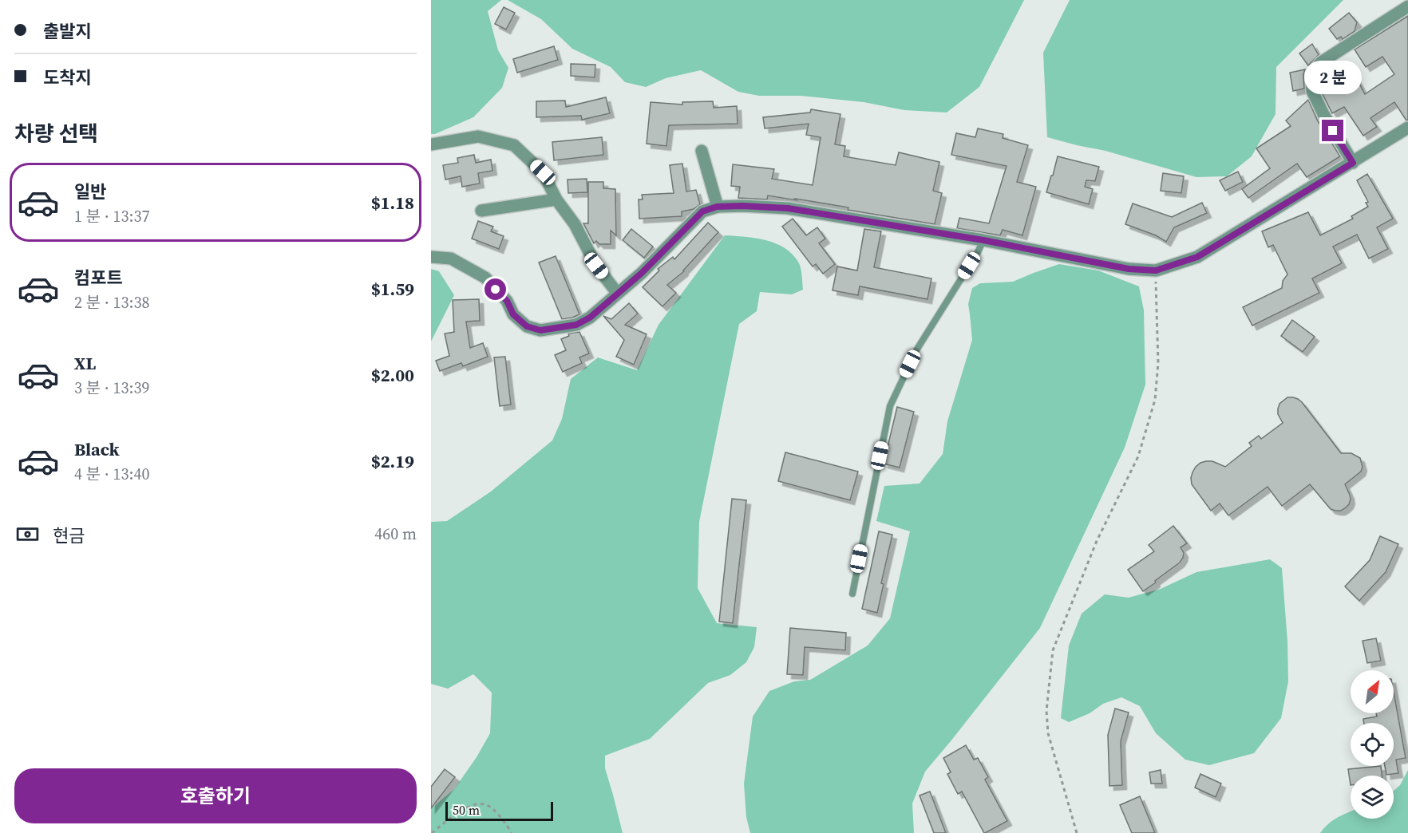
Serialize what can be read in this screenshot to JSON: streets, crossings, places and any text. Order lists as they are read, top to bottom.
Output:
{
  "scale_bar": "50 m",
  "north": "top right",
  "page": {
    "banner": ["출발지", "도착지"],
    "bubble": "2 분",
    "heading": "차량 선택",
    "list": [
      {
        "name": "일반",
        "note": "1 분 · 13:37",
        "value": "$1.18"
      },
      {
        "name": "컴포트",
        "note": "2 분 · 13:38",
        "value": "$1.59"
      },
      {
        "name": "XL",
        "note": "3 분 · 13:39",
        "value": "$2.00"
      },
      {
        "name": "Black",
        "note": "4 분 · 13:40",
        "value": "$2.19"
      }
    ],
    "pay": ["현금", "460 m"],
    "buttons": "호출하기",
    "scale": "50 m"
  }
}
